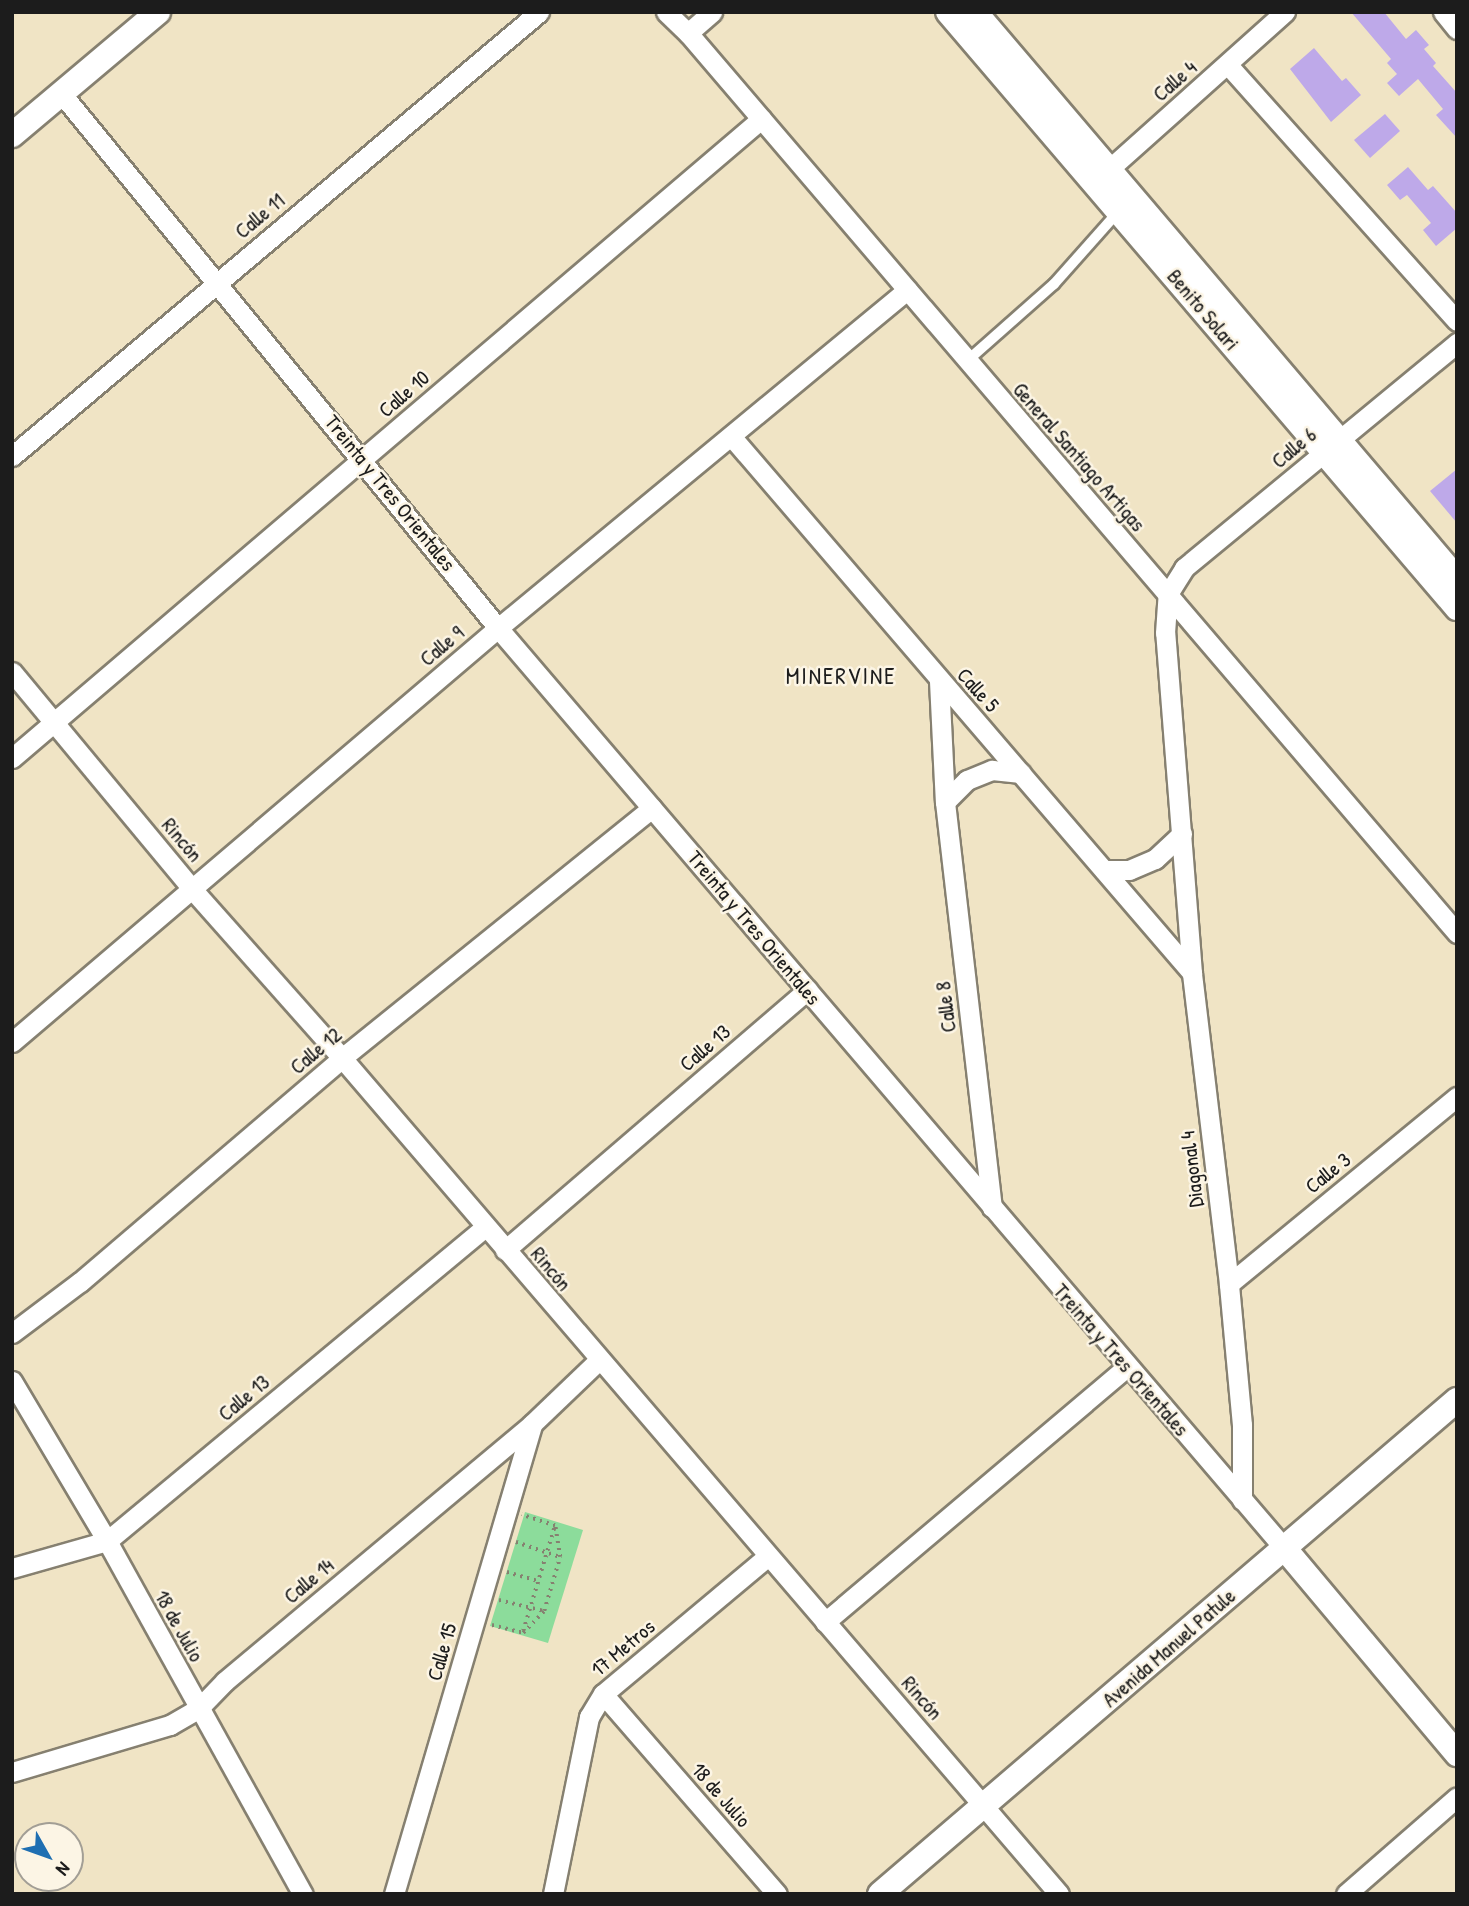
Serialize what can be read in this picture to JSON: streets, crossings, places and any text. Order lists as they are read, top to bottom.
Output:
{
  "streets": {
    "street": [
      "Calle 4",
      "Calle 11",
      "Benito Solari",
      "Calle 10",
      "Calle 6",
      "General Santiago Artigas",
      "Treinta y Tres Orientales",
      "Calle 9",
      "Calle 5",
      "Rincón",
      "Calle 8",
      "Calle 13",
      "Calle 12",
      "Diagonal 4",
      "Calle 3",
      "Calle 14",
      "18 de Julio",
      "17 Metros",
      "Avenida Manuel Patule",
      "Calle 15"
    ]
  },
  "crossings": [
    ["Calle 4", "Benito Solari"],
    ["Calle 11", "Treinta y Tres Orientales"],
    ["Benito Solari", "Calle 6"],
    ["Calle 10", "General Santiago Artigas"],
    ["Calle 10", "Treinta y Tres Orientales"],
    ["Calle 10", "Rincón"],
    ["Calle 6", "General Santiago Artigas"],
    ["Calle 6", "Diagonal 4"],
    ["General Santiago Artigas", "Calle 9"],
    ["General Santiago Artigas", "Diagonal 4"],
    ["Treinta y Tres Orientales", "Calle 9"],
    ["Treinta y Tres Orientales", "Calle 8"],
    ["Treinta y Tres Orientales", "Calle 13"],
    ["Treinta y Tres Orientales", "Calle 12"],
    ["Treinta y Tres Orientales", "Diagonal 4"],
    ["Treinta y Tres Orientales", "Avenida Manuel Patule"],
    ["Calle 9", "Calle 5"],
    ["Calle 9", "Rincón"],
    ["Calle 5", "Calle 8"],
    ["Calle 5", "Diagonal 4"],
    ["Rincón", "Calle 13"],
    ["Rincón", "Calle 12"],
    ["Rincón", "Calle 14"],
    ["Rincón", "17 Metros"],
    ["Rincón", "Avenida Manuel Patule"],
    ["Calle 13", "18 de Julio"],
    ["Diagonal 4", "Calle 3"],
    ["Calle 14", "18 de Julio"],
    ["Calle 14", "Calle 15"],
    ["18 de Julio", "17 Metros"]
  ],
  "districts": ["MINERVINE"],
  "north": "bottom right"
}
